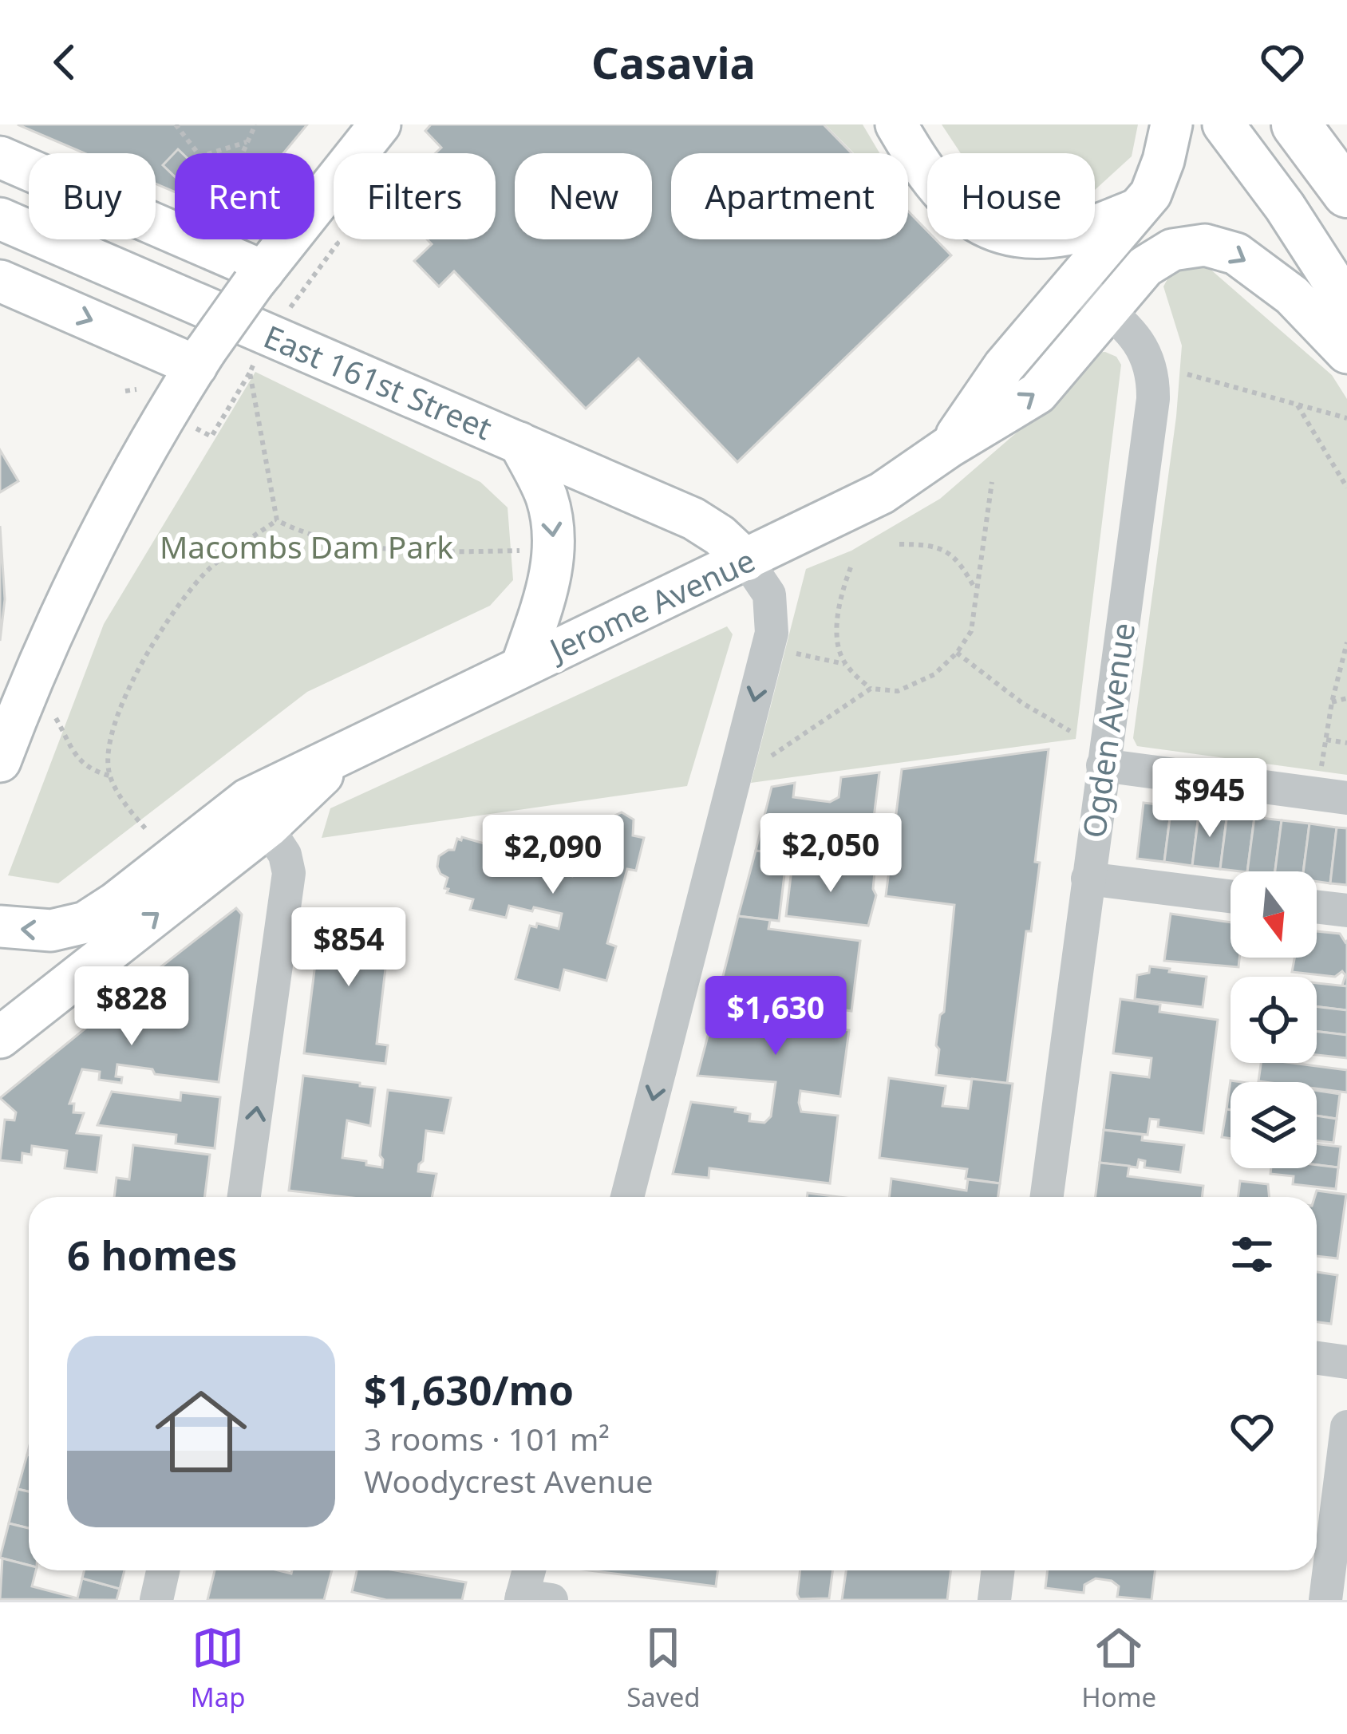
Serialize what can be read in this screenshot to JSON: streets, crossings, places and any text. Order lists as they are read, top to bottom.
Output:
{
  "streets": {
    "main road": ["East 161st Street", "Jerome Avenue"],
    "street": ["Ogden Avenue"]
  },
  "crossings": [
    ["East 161st Street", "Jerome Avenue"],
    ["Jerome Avenue", "Ogden Avenue"]
  ],
  "parks": ["Macombs Dam Park"],
  "north": "bottom",
  "page": {
    "header": "Casavia",
    "chip": [
      "Buy",
      "Rent",
      "Filters",
      "New",
      "Apartment",
      "House"
    ],
    "price": [
      "$945",
      "$2,050",
      "$2,090",
      "$854",
      "$828",
      "$1,630"
    ],
    "heading": "6 homes",
    "list": [
      {
        "name": "$1,630/mo",
        "note": "3 rooms · 101 m² · Woodycrest Avenue"
      }
    ],
    "tabs": ["Map", "Saved", "Home"]
  }
}
